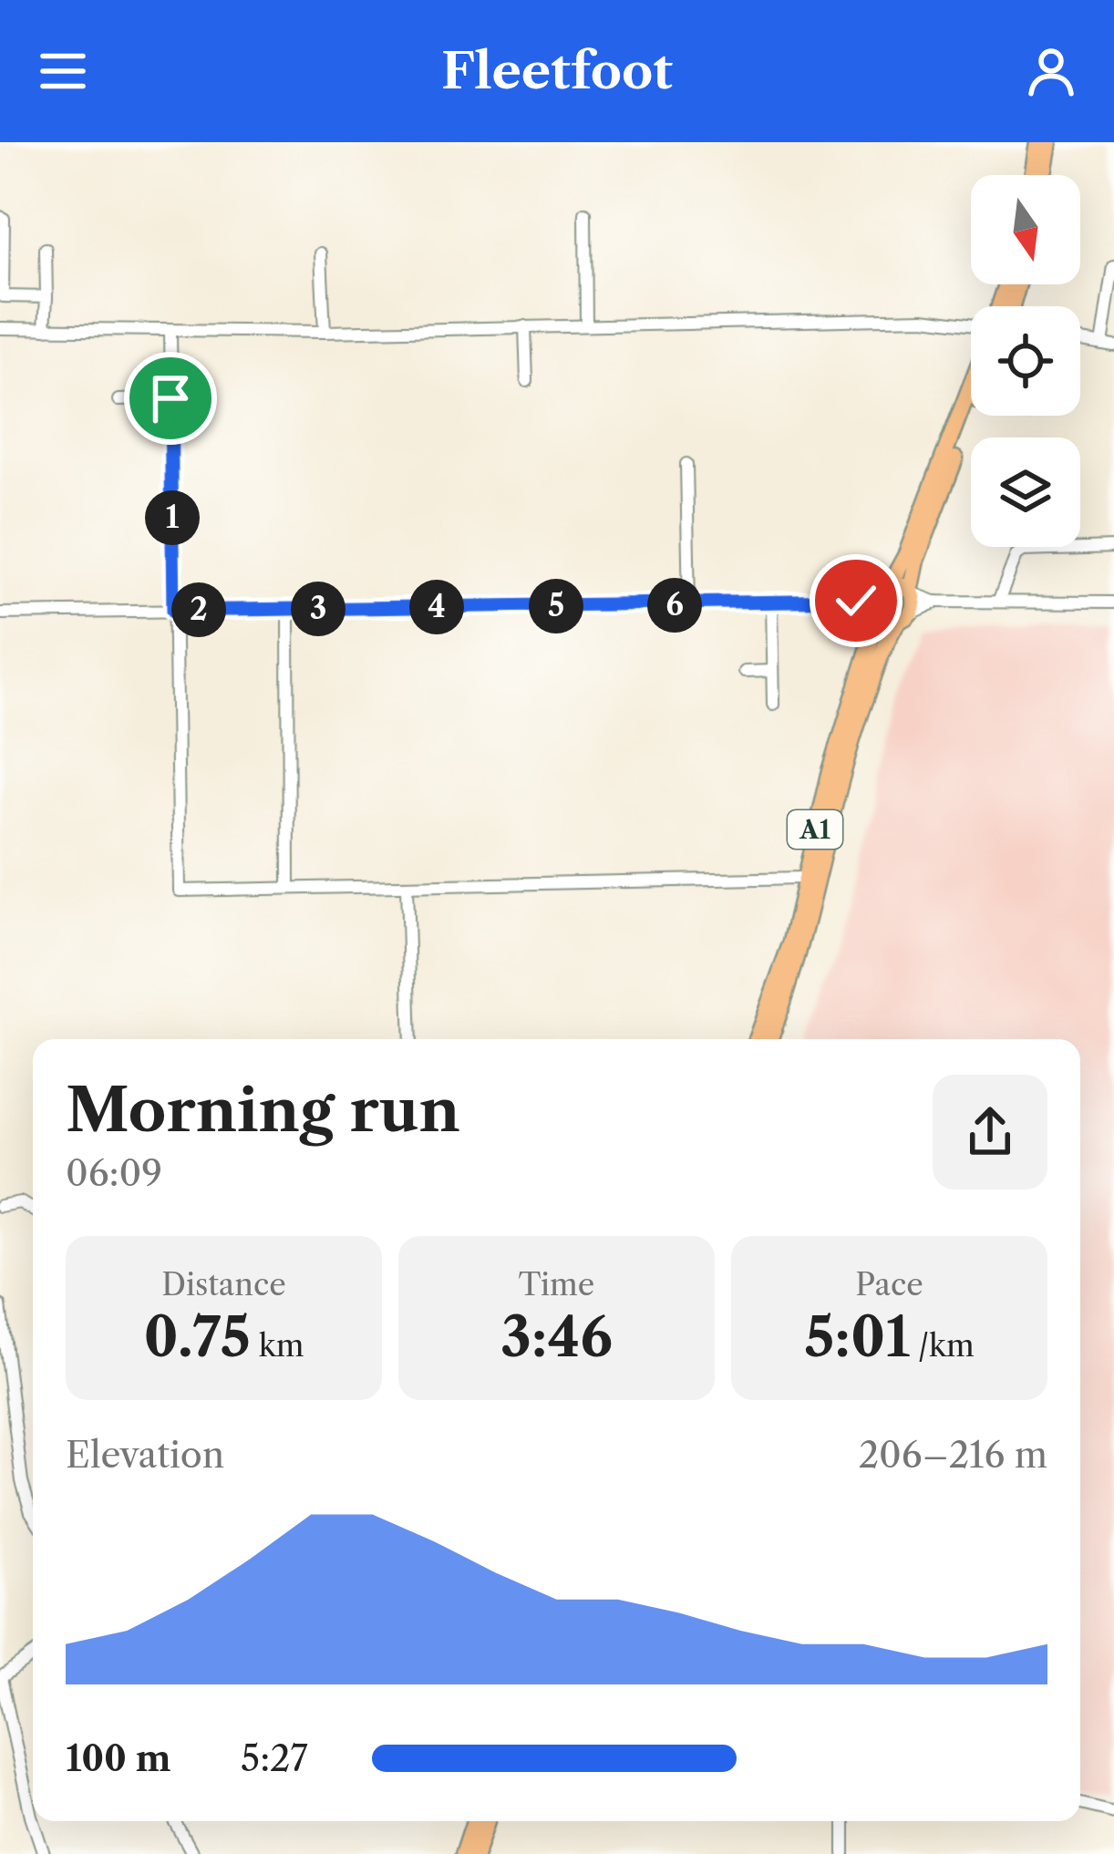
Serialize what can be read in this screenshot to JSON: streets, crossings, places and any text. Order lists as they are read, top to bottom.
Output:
{
  "streets": {
    "highway": ["A1"]
  },
  "north": "bottom",
  "page": {
    "header": "Fleetfoot",
    "pins": [
      "1",
      "6",
      "5",
      "4",
      "3",
      "2"
    ],
    "heading": ["Morning run", "06:09"],
    "stats": [
      ["Distance", "0.75 km"],
      ["Time", "3:46"],
      ["Pace", "5:01 /km"]
    ],
    "chart": ["Elevation", "206–216 m"],
    "list": [
      {
        "name": "100 m",
        "note": "5:27"
      }
    ]
  }
}
